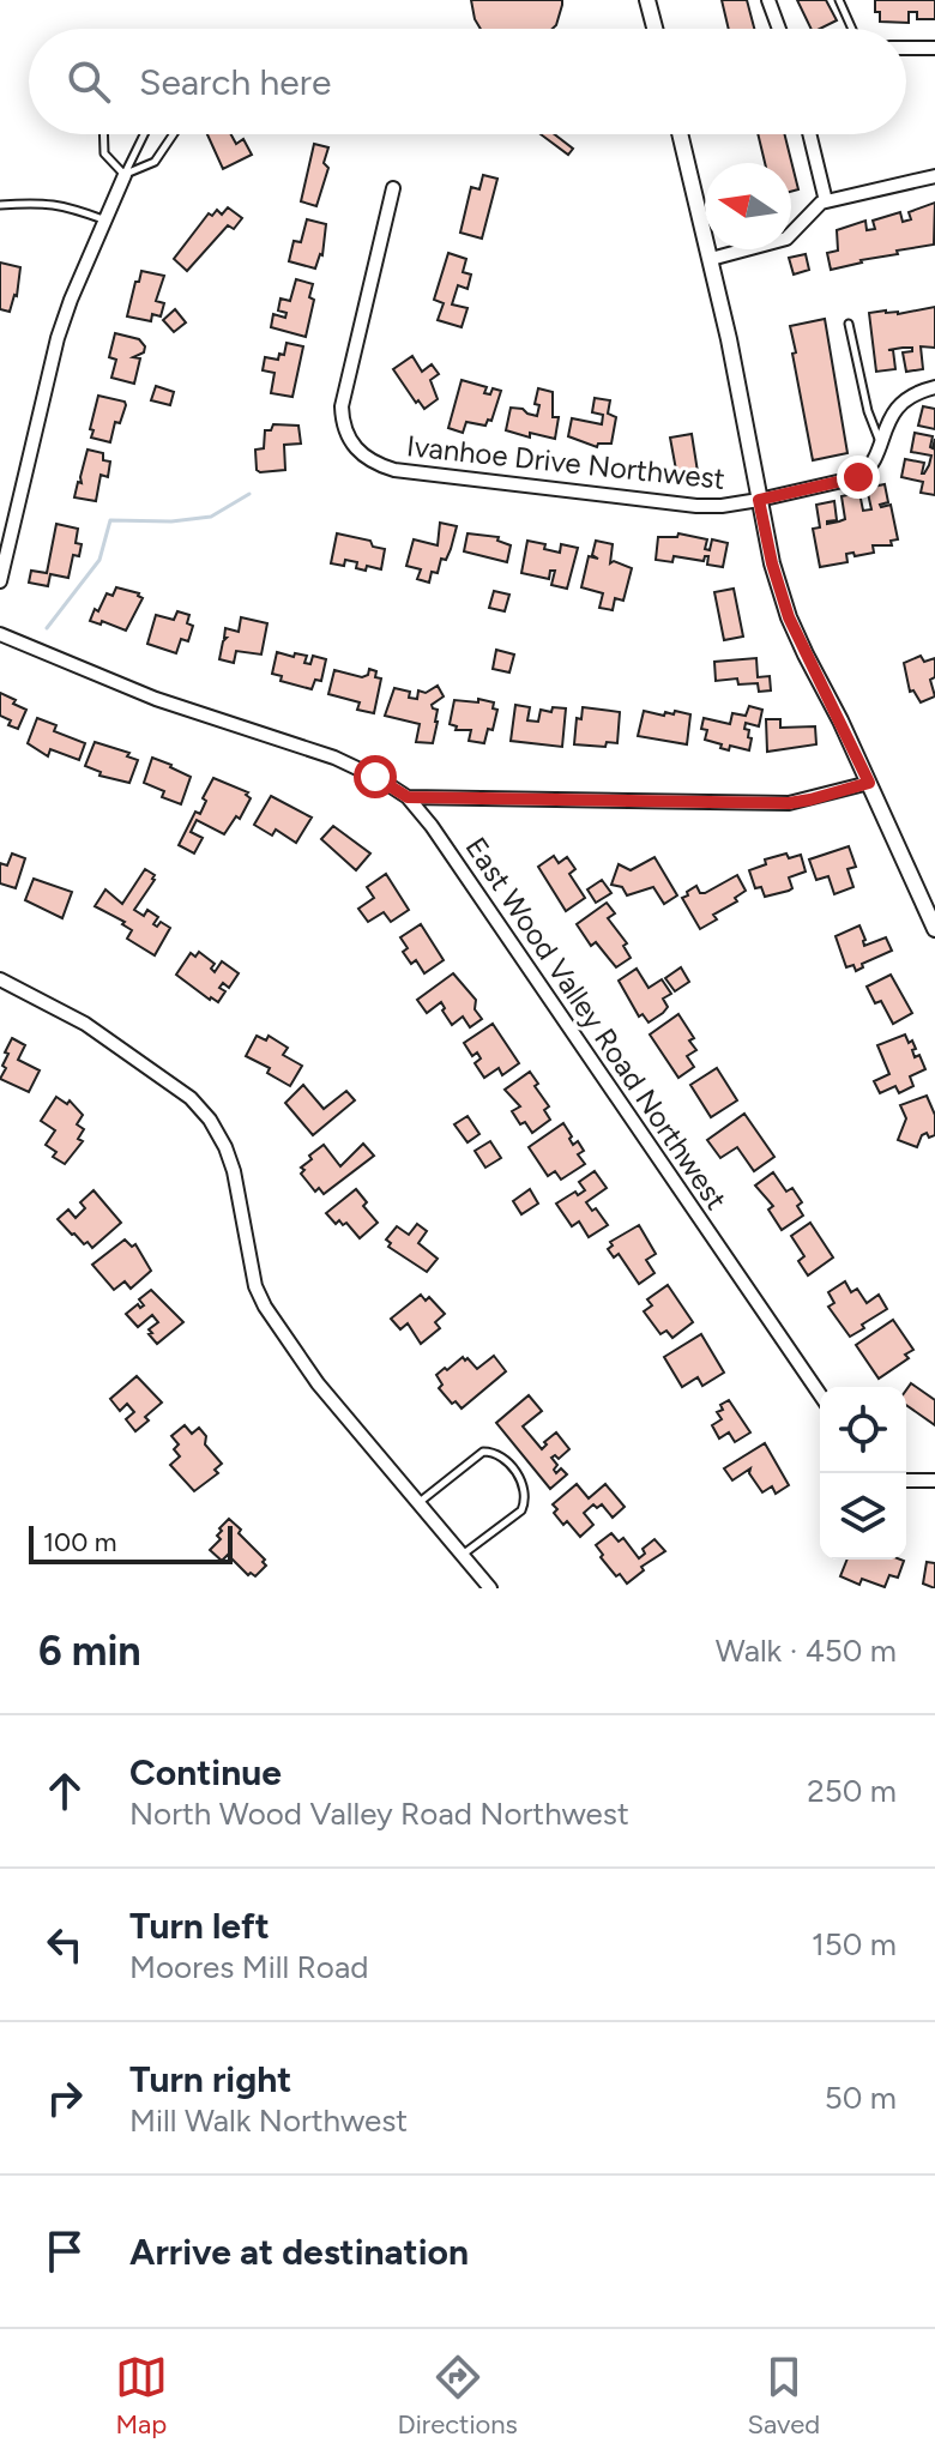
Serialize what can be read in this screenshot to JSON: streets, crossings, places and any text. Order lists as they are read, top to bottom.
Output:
{
  "streets": {
    "street": ["Ivanhoe Drive Northwest", "East Wood Valley Road Northwest"]
  },
  "scale_bar": "100 m",
  "north": "left",
  "page": {
    "search": "Search here",
    "scale": "100 m",
    "heading": ["6 min", "Walk · 450 m"],
    "list": [
      ["Continue", "North Wood Valley Road Northwest", "250 m"],
      ["Turn left", "Moores Mill Road", "150 m"],
      ["Turn right", "Mill Walk Northwest", "50 m"],
      "Arrive at destination"
    ],
    "nav": ["Map", "Directions", "Saved"]
  }
}
